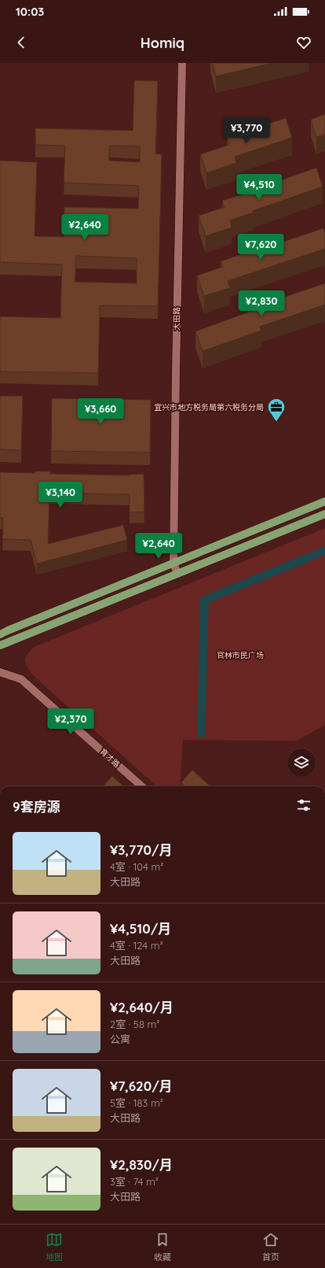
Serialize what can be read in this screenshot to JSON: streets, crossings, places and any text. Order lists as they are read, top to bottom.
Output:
{
  "streets": {
    "street": ["大田路", "育才路"]
  },
  "parks": ["官林市民广场"],
  "places": {
    "office": ["宜兴市地方税务局第六税务分局"]
  },
  "page": {
    "status": "10:03",
    "header": "Homiq",
    "price": [
      "¥3,770",
      "¥4,510",
      "¥2,640",
      "¥7,620",
      "¥2,830",
      "¥3,660",
      "¥3,140",
      "¥2,640",
      "¥2,370"
    ],
    "heading": "9套房源",
    "list": [
      {
        "name": "¥3,770/月",
        "note": "4室 · 104 m² · 大田路"
      },
      {
        "name": "¥4,510/月",
        "note": "4室 · 124 m² · 大田路"
      },
      {
        "name": "¥2,640/月",
        "note": "2室 · 58 m² · 公寓"
      },
      {
        "name": "¥7,620/月",
        "note": "5室 · 183 m² · 大田路"
      },
      {
        "name": "¥2,830/月",
        "note": "3室 · 74 m² · 大田路"
      }
    ],
    "tabs": ["地图", "收藏", "首页"]
  }
}
